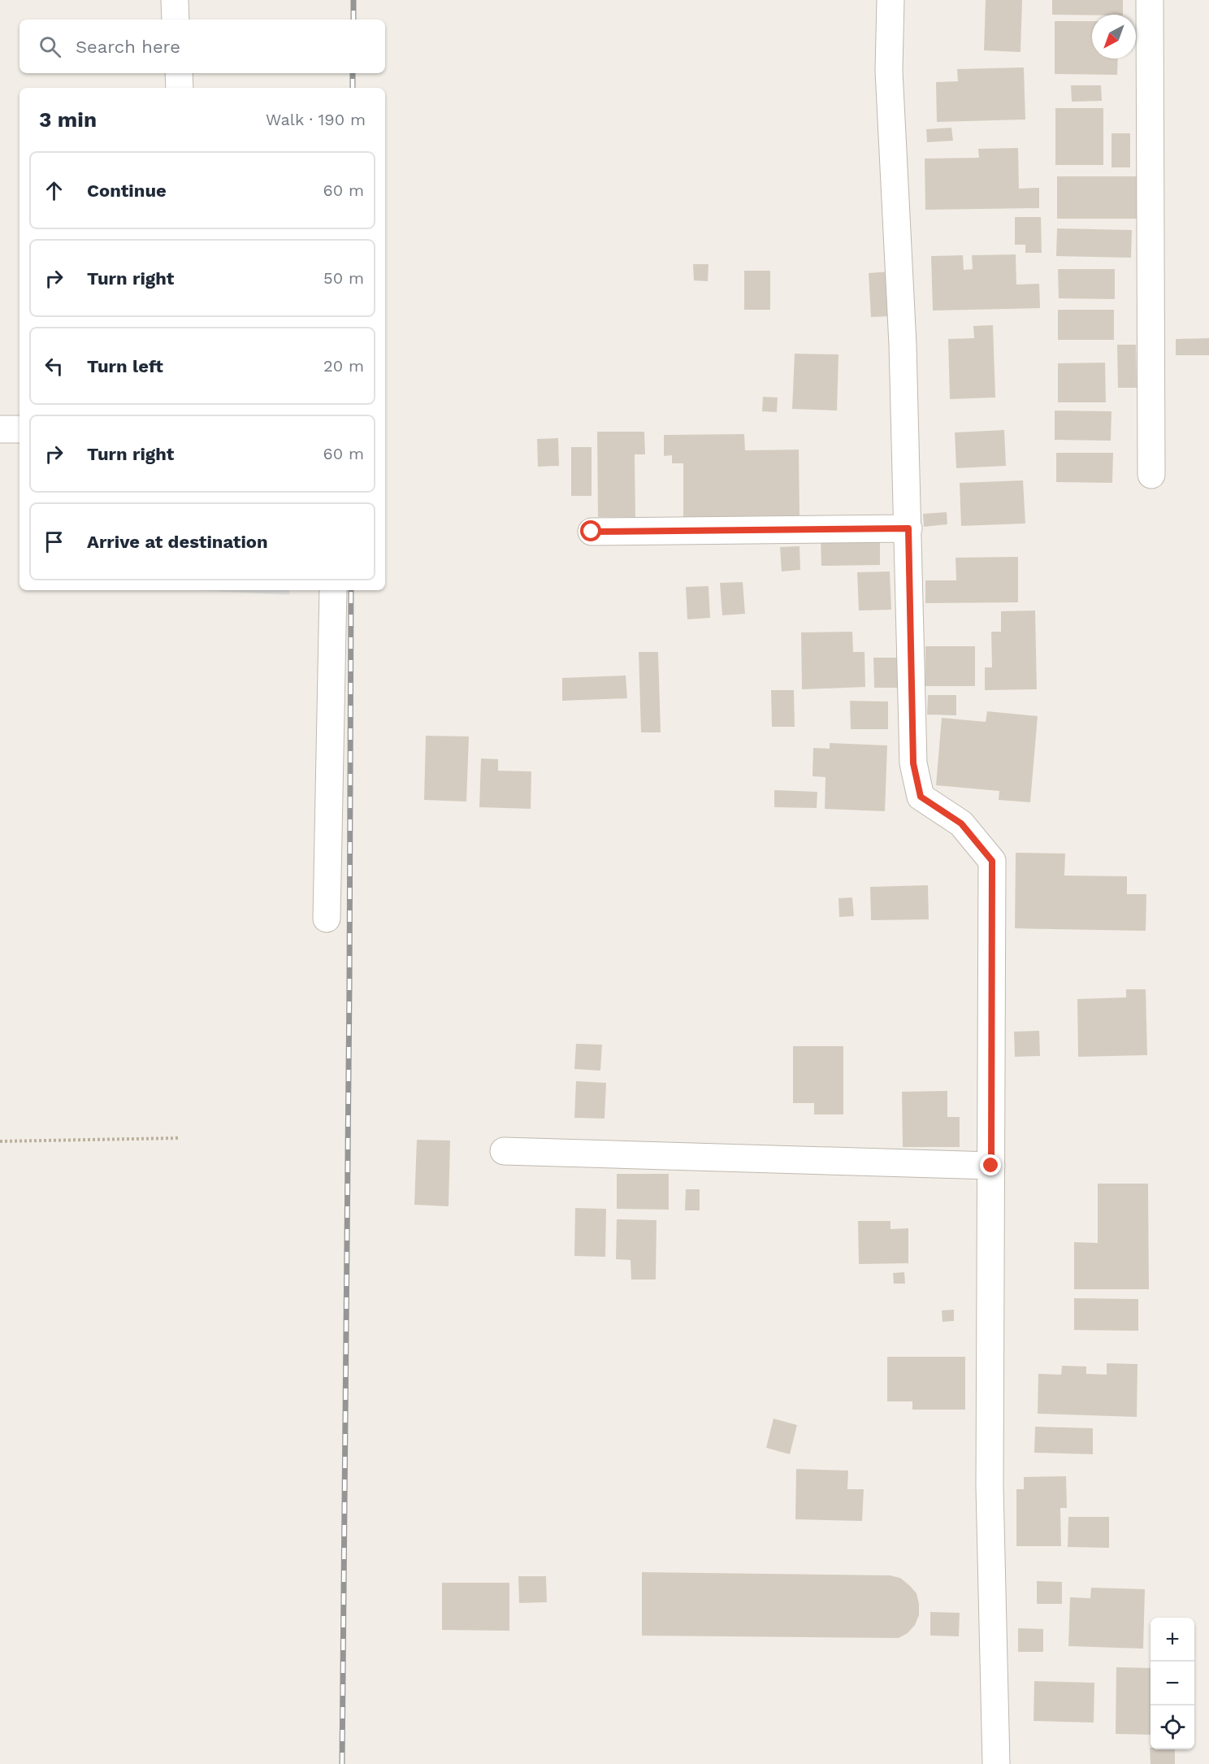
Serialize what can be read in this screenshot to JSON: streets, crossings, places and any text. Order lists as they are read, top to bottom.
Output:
{
  "north": "bottom left",
  "page": {
    "search": "Search here",
    "heading": ["3 min", "Walk · 190 m"],
    "list": [
      ["Continue", "60 m"],
      ["Turn right", "50 m"],
      ["Turn left", "20 m"],
      ["Turn right", "60 m"],
      "Arrive at destination"
    ],
    "map_buttons": ["+", "−"]
  }
}
